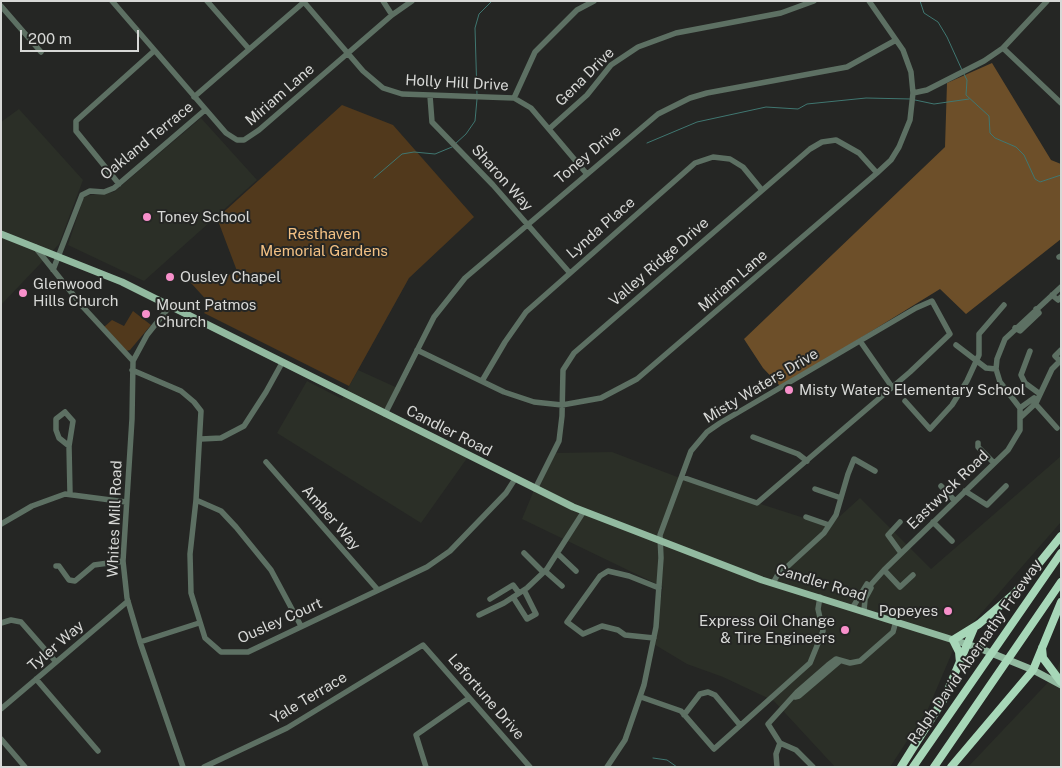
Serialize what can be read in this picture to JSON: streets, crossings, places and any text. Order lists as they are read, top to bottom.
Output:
{
  "streets": {
    "highway": ["Ralph David Abernathy Freeway"],
    "main road": ["Candler Road"],
    "street": [
      "Gena Drive",
      "Holly Hill Drive",
      "Miriam Lane",
      "Oakland Terrace",
      "Toney Drive",
      "Sharon Way",
      "Lynda Place",
      "Valley Ridge Drive",
      "Misty Waters Drive",
      "Eastwyck Road",
      "Amber Way",
      "Whites Mill Road",
      "Ousley Court",
      "Tyler Way",
      "Lafortune Drive",
      "Yale Terrace"
    ]
  },
  "crossings": [
    ["Gena Drive", "Holly Hill Drive"],
    ["Holly Hill Drive", "Miriam Lane"],
    ["Holly Hill Drive", "Oakland Terrace"],
    ["Holly Hill Drive", "Toney Drive"],
    ["Holly Hill Drive", "Sharon Way"],
    ["Miriam Lane", "Oakland Terrace"],
    ["Miriam Lane", "Toney Drive"],
    ["Miriam Lane", "Lynda Place"],
    ["Miriam Lane", "Valley Ridge Drive"],
    ["Oakland Terrace", "Candler Road"],
    ["Toney Drive", "Sharon Way"],
    ["Toney Drive", "Candler Road"],
    ["Sharon Way", "Lynda Place"],
    ["Lynda Place", "Valley Ridge Drive"],
    ["Valley Ridge Drive", "Candler Road"],
    ["Misty Waters Drive", "Candler Road"],
    ["Candler Road", "Eastwyck Road"],
    ["Candler Road", "Whites Mill Road"],
    ["Candler Road", "Ousley Court"],
    ["Amber Way", "Ousley Court"],
    ["Whites Mill Road", "Ousley Court"],
    ["Whites Mill Road", "Tyler Way"],
    ["Lafortune Drive", "Yale Terrace"]
  ],
  "parks": ["Resthaven Memorial Gardens"],
  "places": [
    "Toney School",
    "Ousley Chapel",
    "Glenwood Hills Church",
    "Mount Patmos Church",
    "Misty Waters Elementary School",
    "Popeyes",
    "Express Oil Change & Tire Engineers"
  ],
  "scale_bar": "200 m"
}
